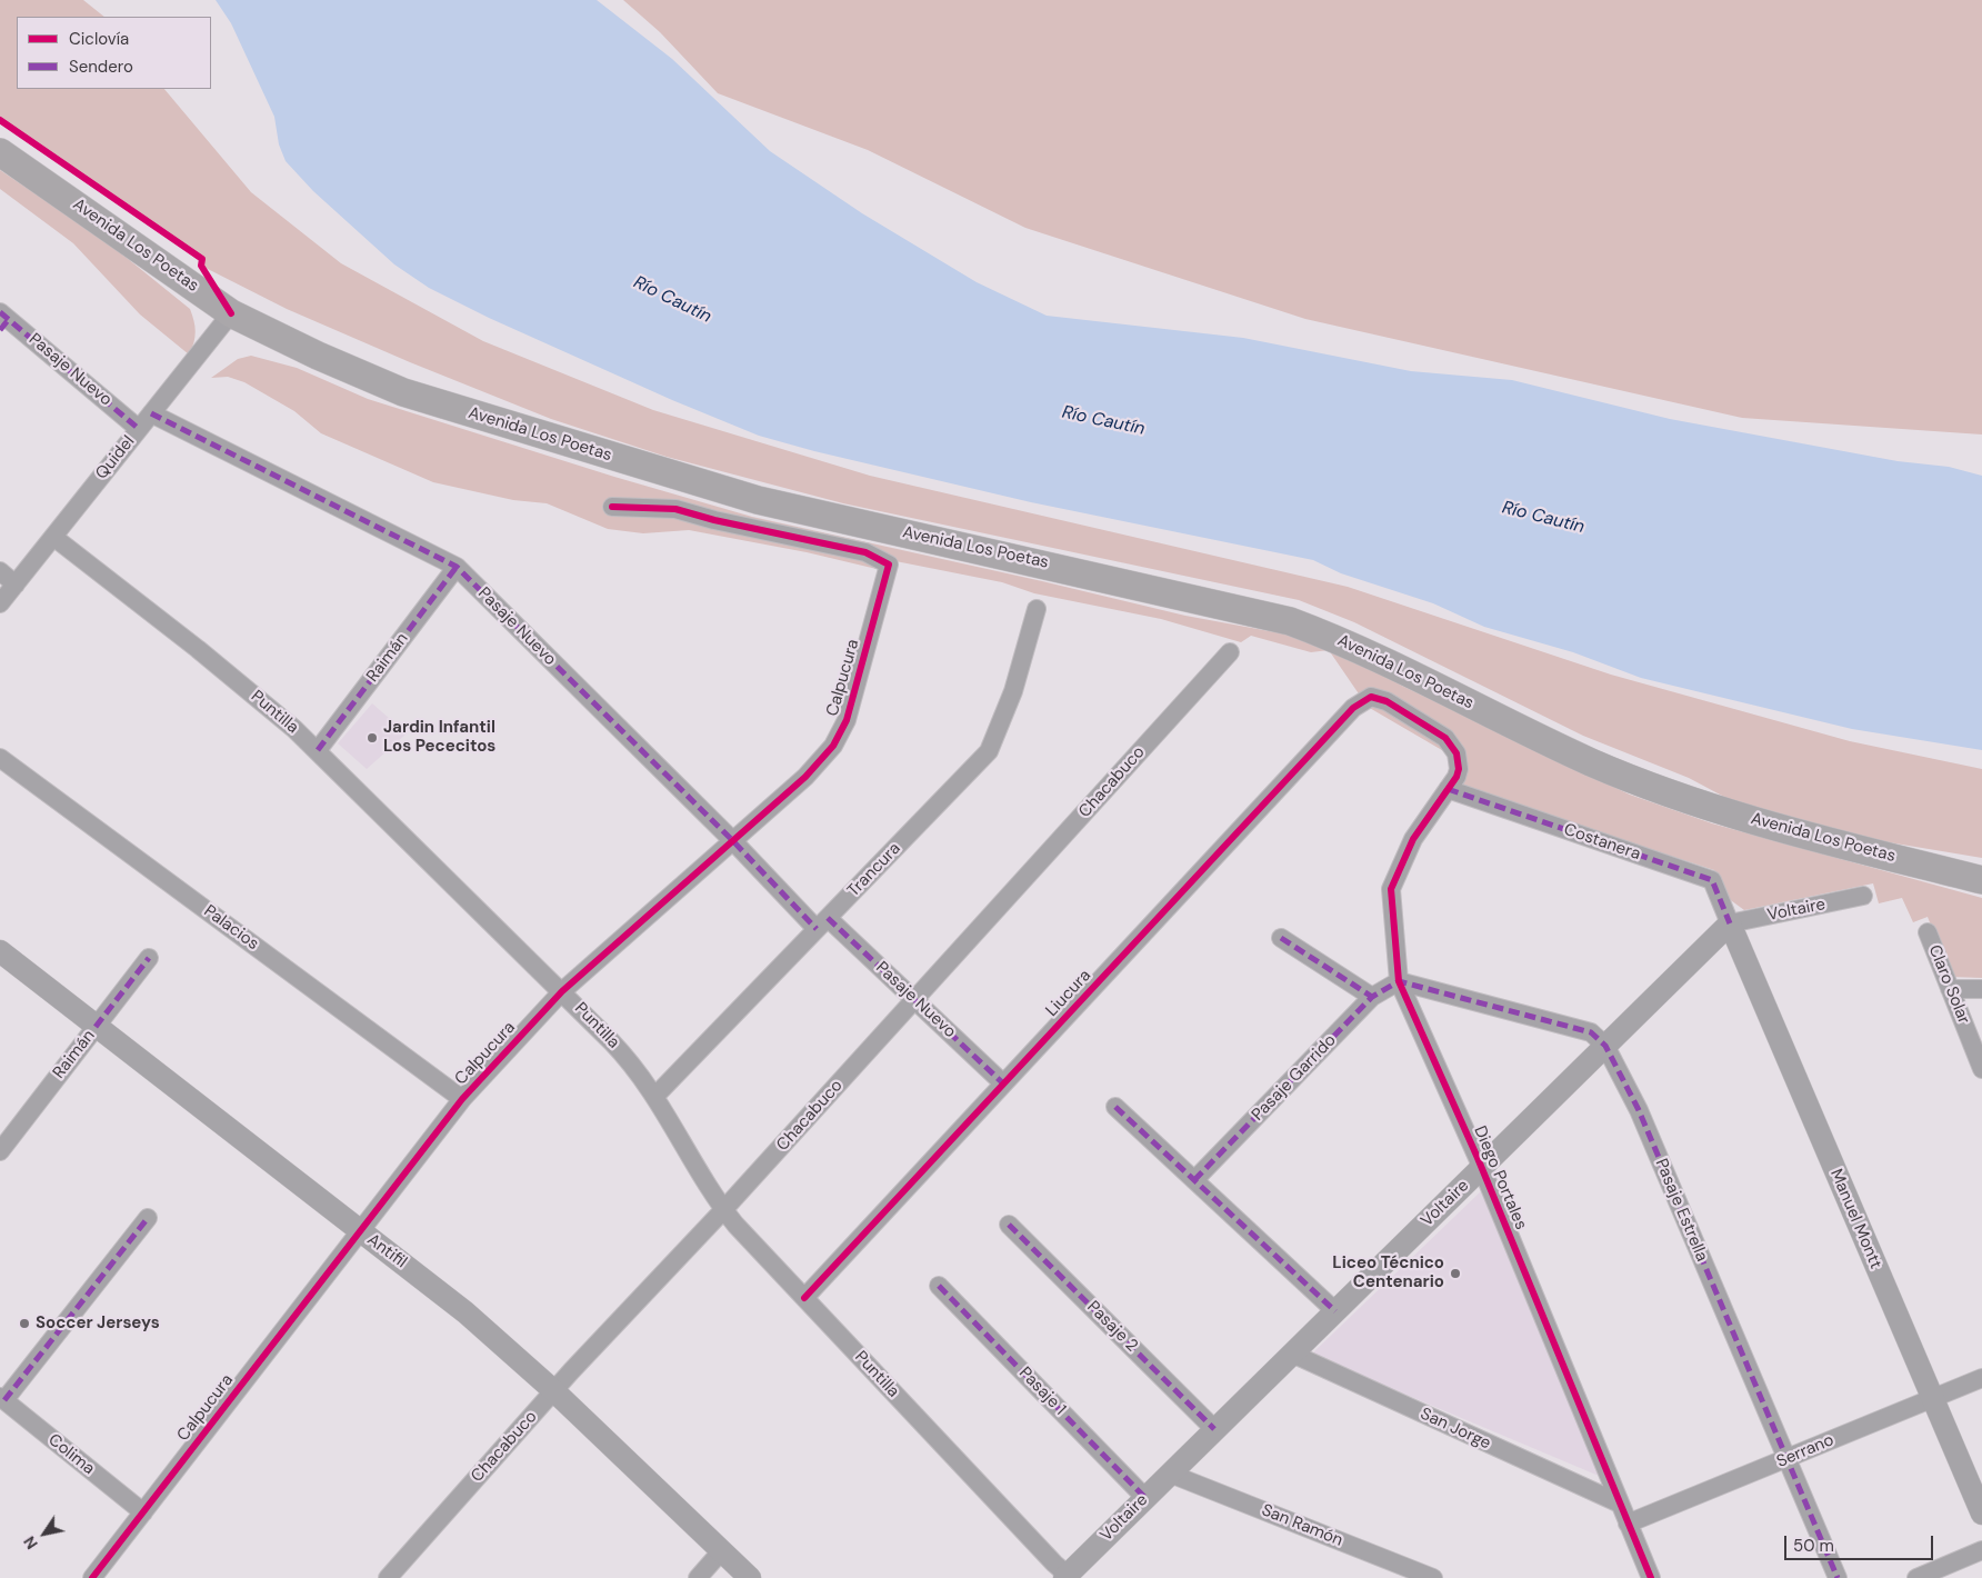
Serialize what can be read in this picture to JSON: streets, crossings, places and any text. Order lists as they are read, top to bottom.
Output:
{
  "streets": {
    "main road": ["Avenida Los Poetas"],
    "street": [
      "Pasaje Nuevo",
      "Quidel",
      "Raimán",
      "Calpucura",
      "Puntilla",
      "Chacabuco",
      "Costanera",
      "Trancura",
      "Voltaire",
      "Palacios",
      "Claro Solar",
      "Liucura",
      "Pasaje Garrido",
      "Diego Portales",
      "Pasaje Estrella",
      "Manuel Montt",
      "Antifil",
      "Pasaje 2",
      "Pasaje 1",
      "San Jorge",
      "Serrano",
      "Colima",
      "San Ramón"
    ]
  },
  "crossings": [
    ["Avenida Los Poetas", "Quidel"],
    ["Pasaje Nuevo", "Quidel"],
    ["Pasaje Nuevo", "Raimán"],
    ["Pasaje Nuevo", "Calpucura"],
    ["Pasaje Nuevo", "Chacabuco"],
    ["Pasaje Nuevo", "Trancura"],
    ["Pasaje Nuevo", "Liucura"],
    ["Quidel", "Puntilla"],
    ["Raimán", "Puntilla"],
    ["Raimán", "Antifil"],
    ["Calpucura", "Puntilla"],
    ["Calpucura", "Palacios"],
    ["Calpucura", "Antifil"],
    ["Calpucura", "Colima"],
    ["Puntilla", "Chacabuco"],
    ["Puntilla", "Trancura"],
    ["Puntilla", "Voltaire"],
    ["Puntilla", "Liucura"],
    ["Chacabuco", "Antifil"],
    ["Costanera", "Voltaire"],
    ["Costanera", "Diego Portales"],
    ["Costanera", "Manuel Montt"],
    ["Voltaire", "Diego Portales"],
    ["Voltaire", "Pasaje Estrella"],
    ["Voltaire", "Manuel Montt"],
    ["Voltaire", "Pasaje 2"],
    ["Voltaire", "Pasaje 1"],
    ["Voltaire", "San Jorge"],
    ["Voltaire", "San Ramón"],
    ["Liucura", "Diego Portales"],
    ["Pasaje Garrido", "Diego Portales"],
    ["Pasaje Garrido", "Pasaje Estrella"],
    ["Diego Portales", "Pasaje Estrella"],
    ["Diego Portales", "San Jorge"],
    ["Diego Portales", "Serrano"],
    ["Pasaje Estrella", "Serrano"],
    ["Manuel Montt", "Serrano"]
  ],
  "water": ["Río Cautín"],
  "places": ["Jardin Infantil Los Pececitos", "Liceo Técnico Centenario", "Soccer Jerseys"],
  "legend": ["Ciclovía", "Sendero"],
  "scale_bar": "50 m",
  "north": "bottom left"
}
